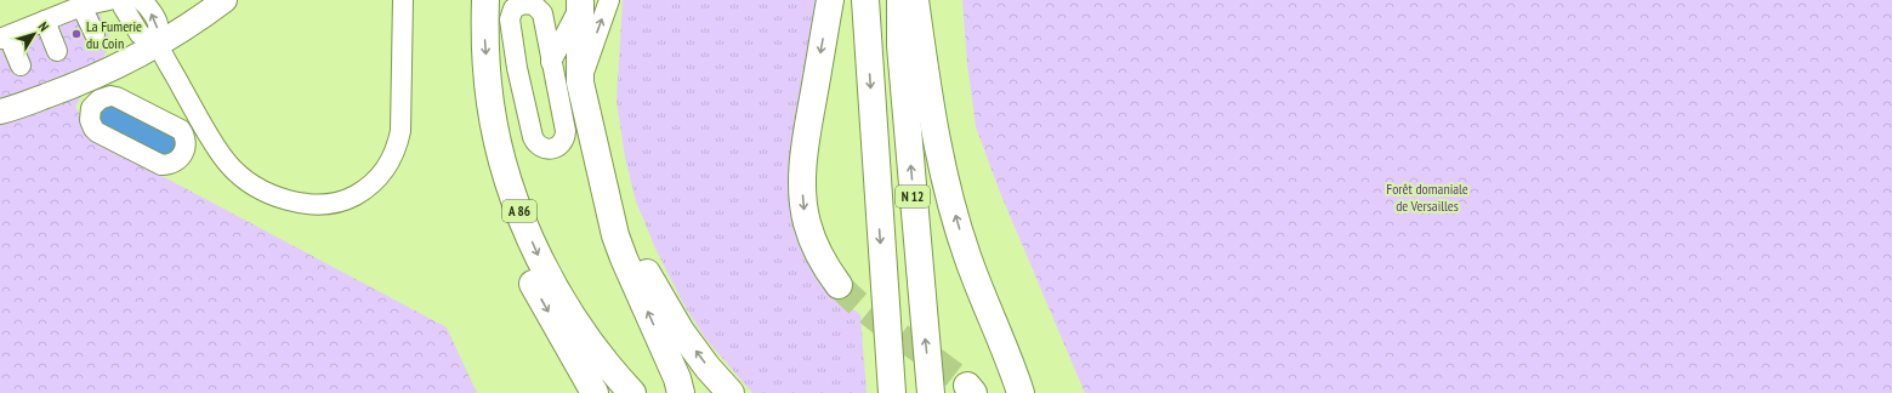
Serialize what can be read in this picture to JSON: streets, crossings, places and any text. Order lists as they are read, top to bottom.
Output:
{
  "streets": {
    "highway": ["N 12", "A 86"]
  },
  "parks": ["Forêt domaniale de Versailles"],
  "places": ["La Fumerie du Coin"],
  "north": "top right"
}
